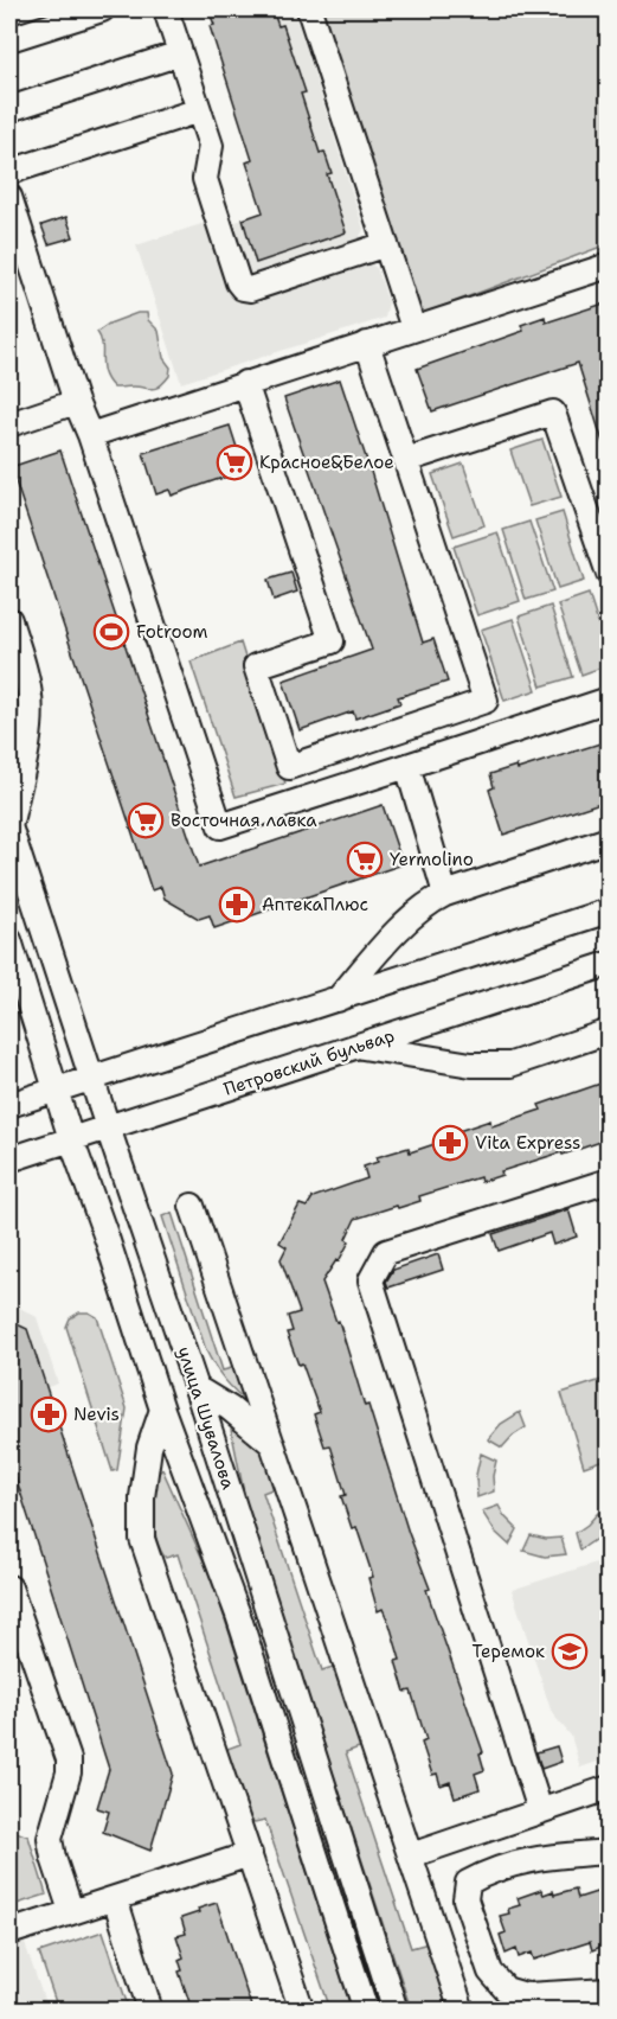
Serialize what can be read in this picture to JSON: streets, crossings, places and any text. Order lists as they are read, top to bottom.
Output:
{
  "streets": {
    "street": ["Петровский бульвар", "улица Шувалова"]
  },
  "crossings": [
    ["Петровский бульвар", "улица Шувалова"]
  ],
  "places": {
    "supermarket": ["Красное&Белое", "Восточная лавка", "Yermolino"],
    "sports": ["Fotroom"],
    "pharmacy": ["АптекаПлюс", "Vita Express", "Nevis"],
    "school or university": ["Теремок"]
  }
}
